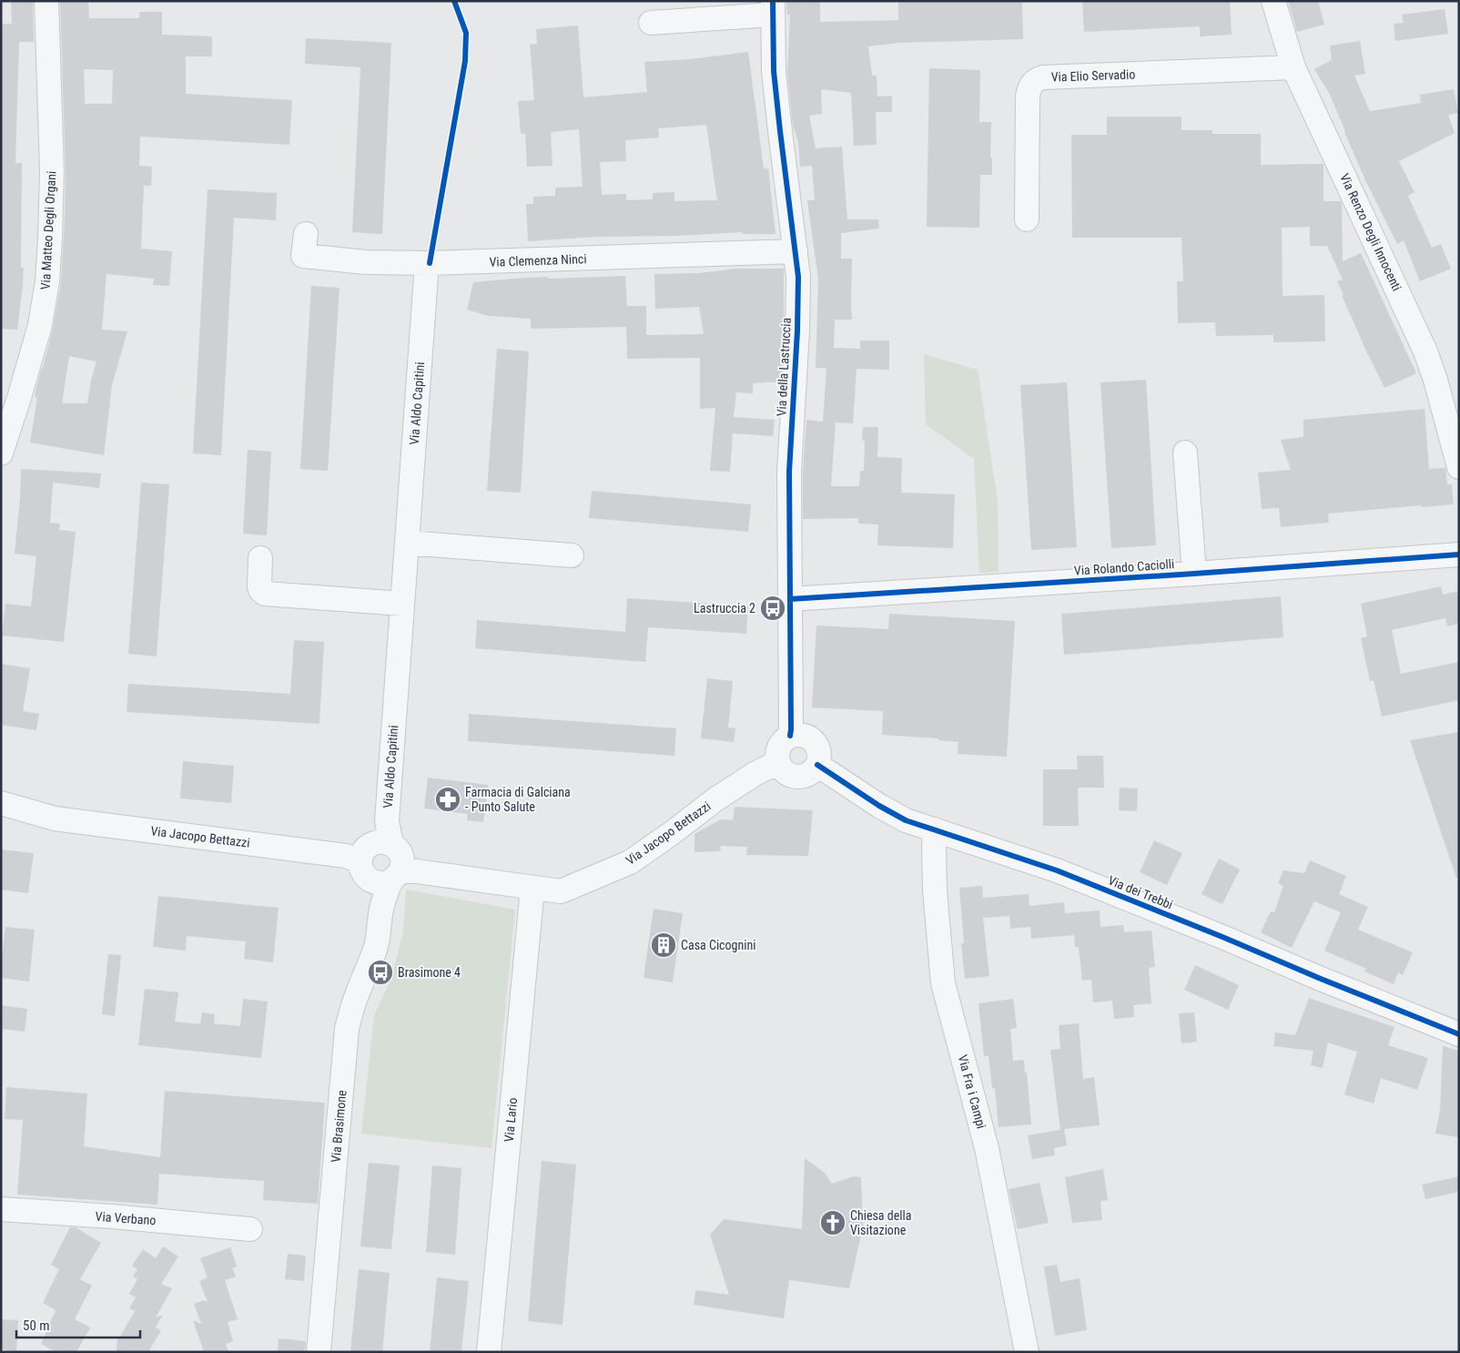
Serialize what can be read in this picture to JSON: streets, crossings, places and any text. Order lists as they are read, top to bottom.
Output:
{
  "streets": {
    "street": [
      "Via Elio Servadio",
      "Via Matteo Degli Organi",
      "Via Renzo Degli Innocenti",
      "Via Clemenza Ninci",
      "Via della Lastruccia",
      "Via Aldo Capitini",
      "Via Rolando Caciolli",
      "Via Jacopo Bettazzi",
      "Via dei Trebbi",
      "Via Fra i Campi",
      "Via Lario",
      "Via Brasimone",
      "Via Verbano"
    ]
  },
  "crossings": [
    ["Via Elio Servadio", "Via Renzo Degli Innocenti"],
    ["Via Clemenza Ninci", "Via della Lastruccia"],
    ["Via Clemenza Ninci", "Via Aldo Capitini"],
    ["Via della Lastruccia", "Via Rolando Caciolli"],
    ["Via della Lastruccia", "Via Jacopo Bettazzi"],
    ["Via della Lastruccia", "Via dei Trebbi"],
    ["Via Aldo Capitini", "Via Jacopo Bettazzi"],
    ["Via Aldo Capitini", "Via Brasimone"],
    ["Via Jacopo Bettazzi", "Via dei Trebbi"],
    ["Via Jacopo Bettazzi", "Via Lario"],
    ["Via Jacopo Bettazzi", "Via Brasimone"],
    ["Via dei Trebbi", "Via Fra i Campi"]
  ],
  "places": {
    "bus stop": ["Lastruccia 2", "Brasimone 4"],
    "pharmacy": ["Farmacia di Galciana - Punto Salute"],
    "building": ["Casa Cicognini"],
    "church": ["Chiesa della Visitazione"]
  },
  "scale_bar": "50 m"
}
